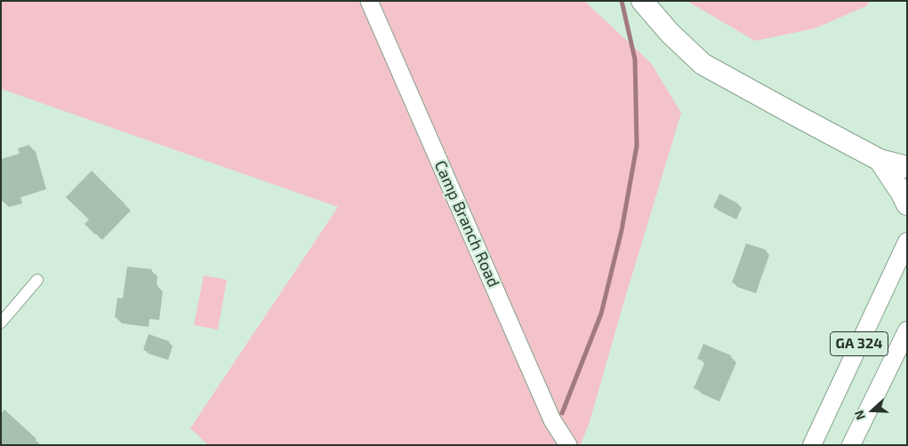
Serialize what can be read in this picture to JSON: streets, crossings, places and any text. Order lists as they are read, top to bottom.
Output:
{
  "streets": {
    "main road": ["GA 324"],
    "street": ["Camp Branch Road"]
  },
  "north": "left"
}
